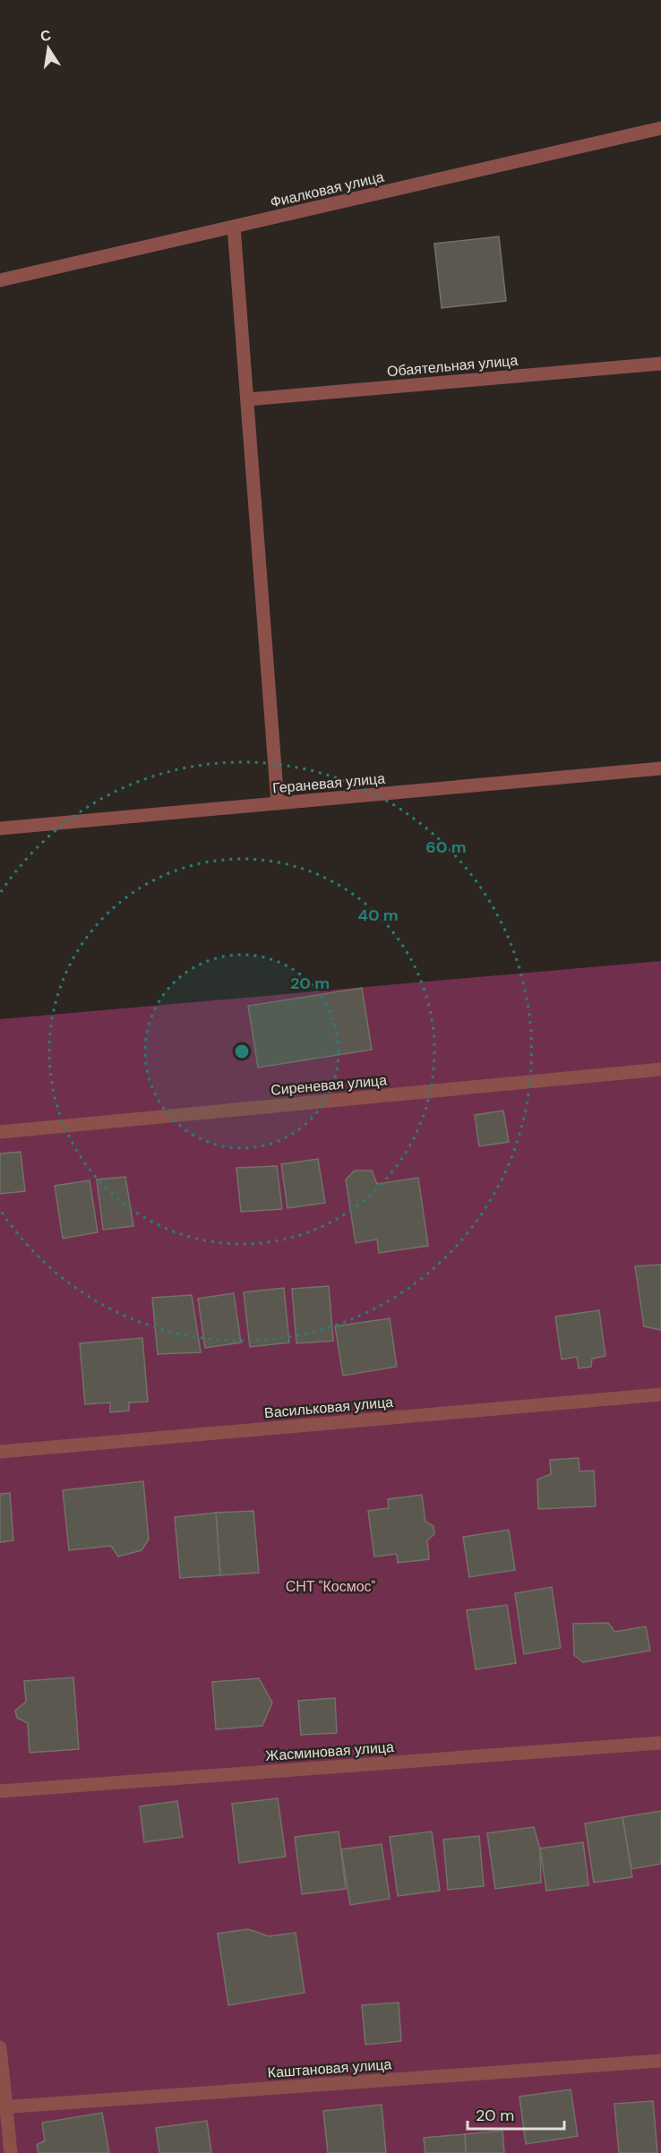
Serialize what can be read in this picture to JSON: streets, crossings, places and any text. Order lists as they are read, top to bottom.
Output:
{
  "streets": {
    "lane": [
      "Фиалковая улица",
      "Обаятельная улица",
      "Гераневая улица",
      "Сиреневая улица",
      "Васильковая улица",
      "Жасминовая улица",
      "Каштановая улица"
    ]
  },
  "parks": ["СНТ \"Космос\""],
  "scale_bar": "20 m",
  "north": "top",
  "rings": ["60 m", "40 m", "20 m"]
}
